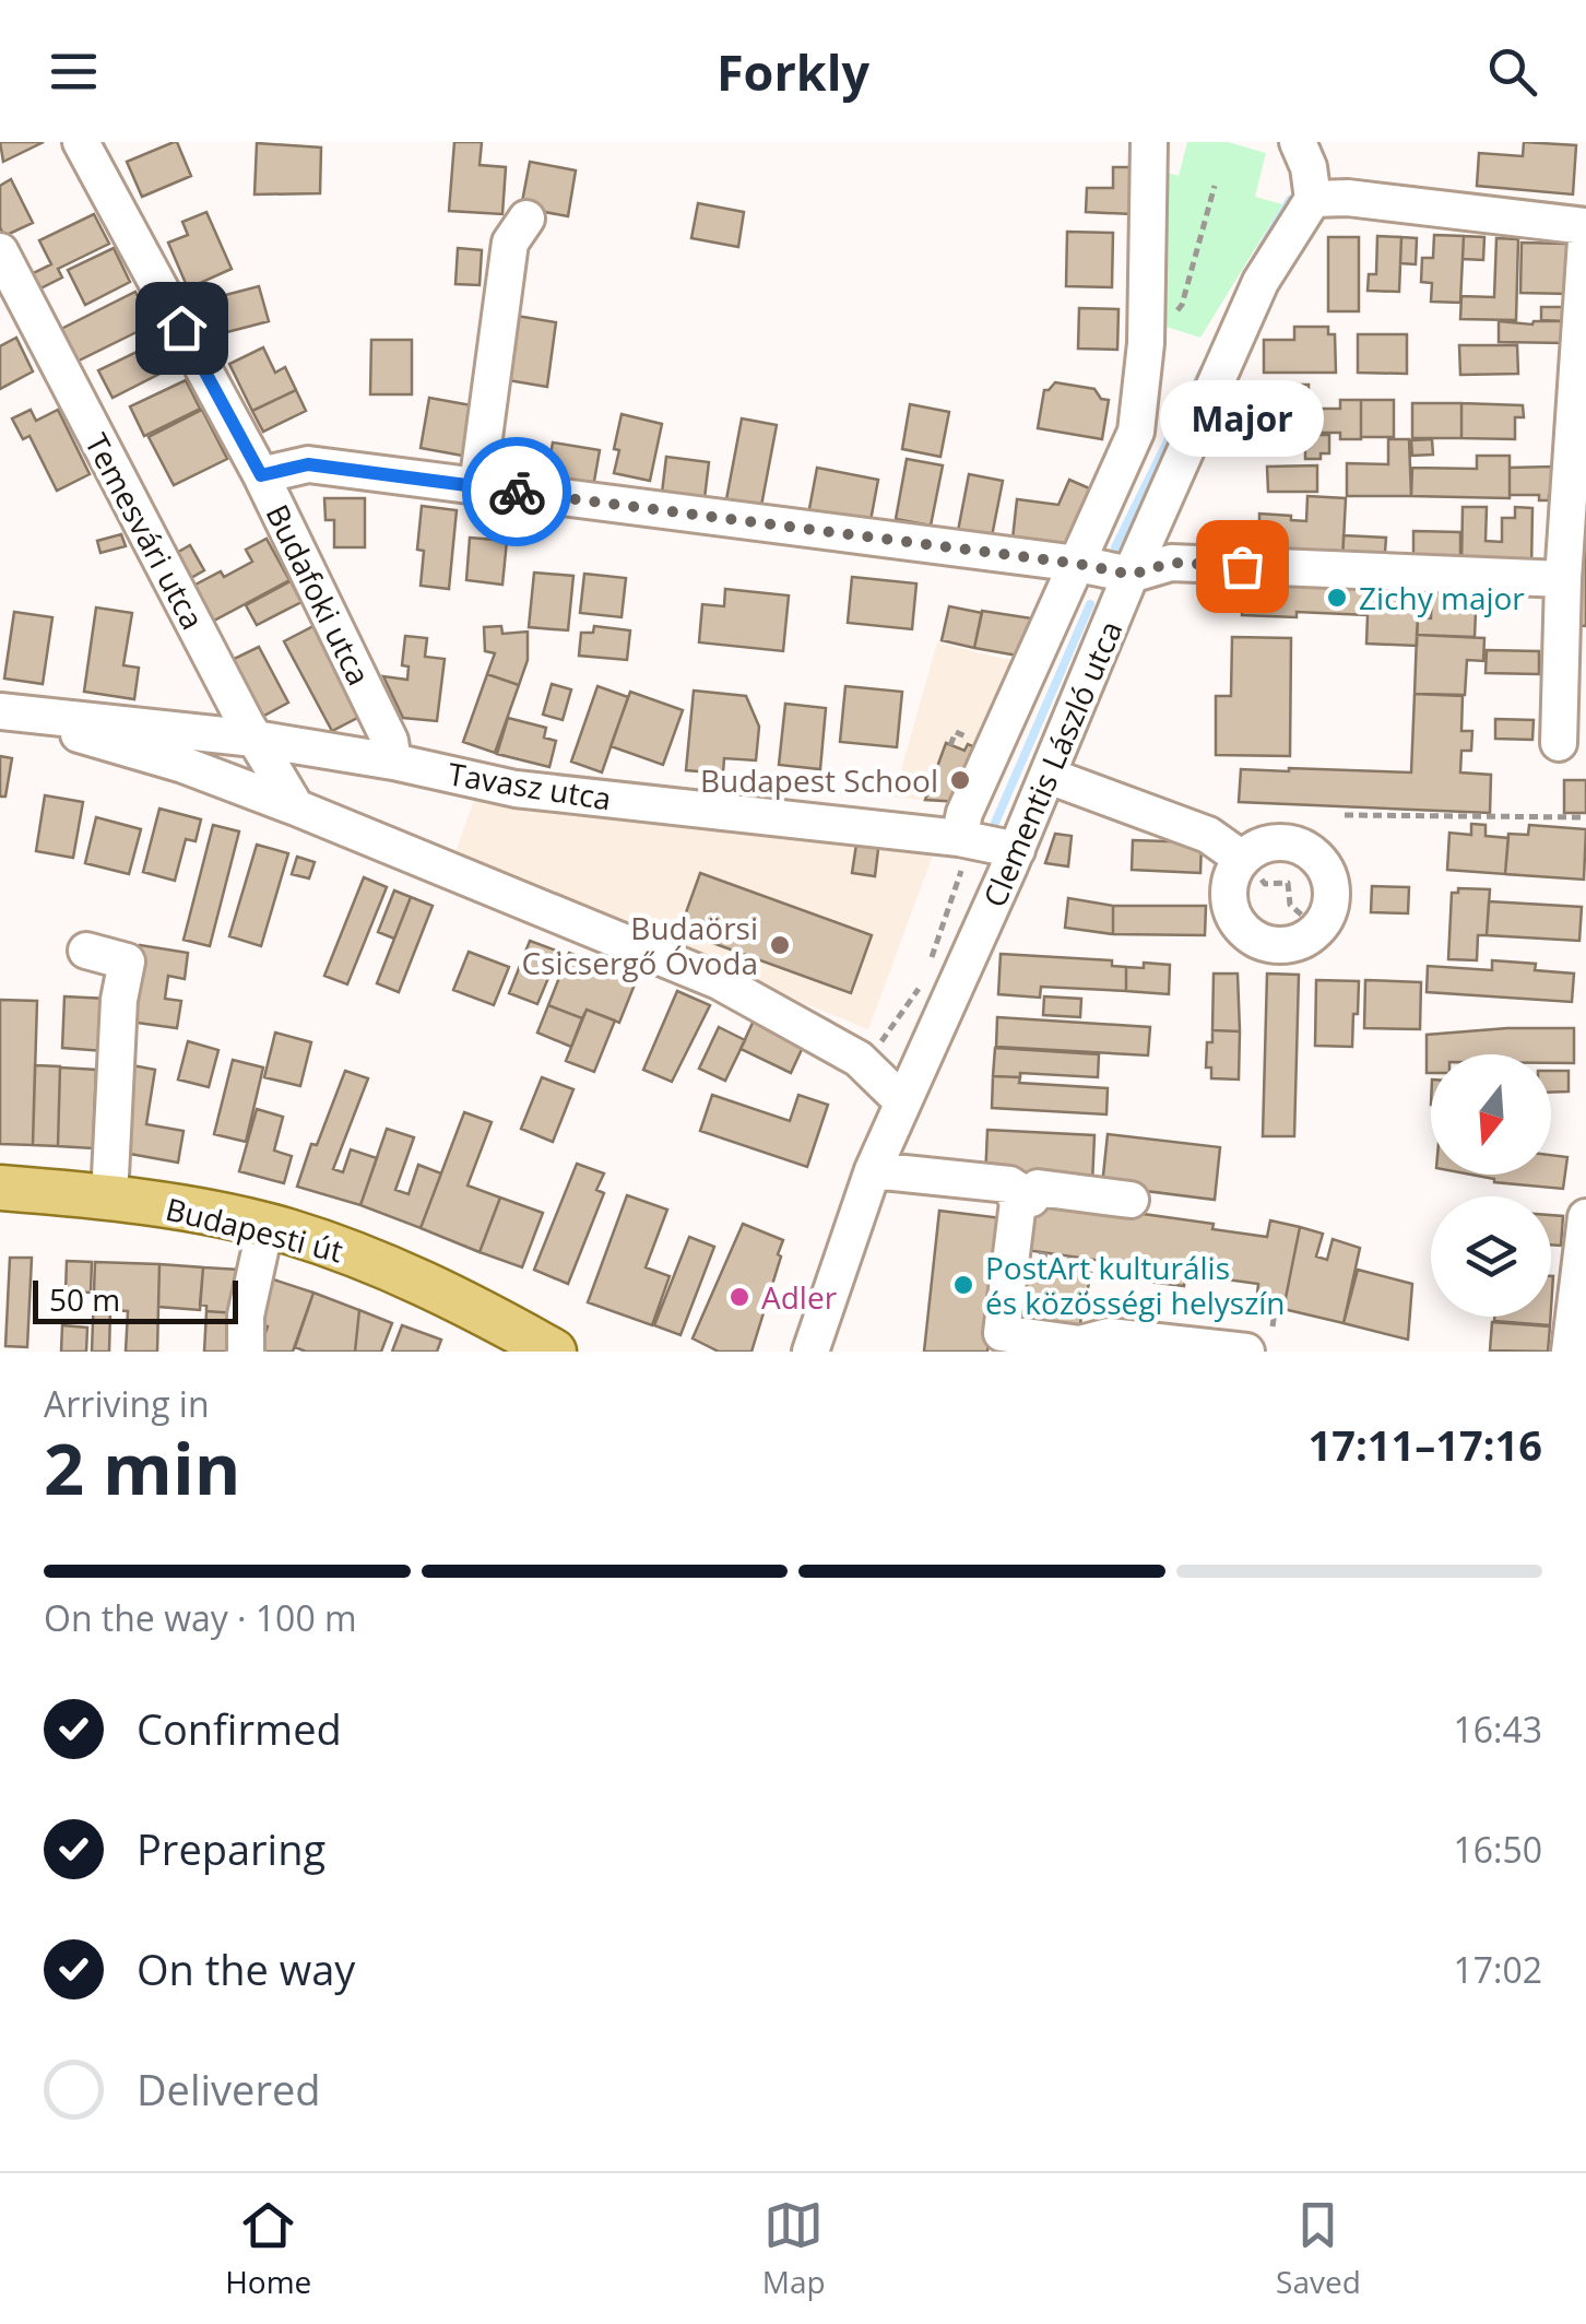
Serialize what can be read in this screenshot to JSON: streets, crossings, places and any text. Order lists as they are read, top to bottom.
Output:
{
  "streets": {
    "main road": ["Budapesti út"],
    "street": [
      "Temesvári utca",
      "Budafoki utca",
      "Clementis László utca",
      "Tavasz utca"
    ]
  },
  "crossings": [
    ["Temesvári utca", "Tavasz utca"],
    ["Budafoki utca", "Tavasz utca"],
    ["Clementis László utca", "Tavasz utca"]
  ],
  "places": [
    "Major",
    "Zichy major",
    "Budapest School",
    "Budaörsi Csicsergő Óvoda",
    "PostArt kulturális és közösségi helyszín",
    "Adler"
  ],
  "scale_bar": "50 m",
  "north": "bottom",
  "page": {
    "header": "Forkly",
    "bubble": "Major",
    "scale": "50 m",
    "heading": ["2 min", "Arriving in", "17:11–17:16"],
    "bar": "On the way · 100 m",
    "list": [
      ["Confirmed", "16:43"],
      ["Preparing", "16:50"],
      ["On the way", "17:02"],
      "Delivered"
    ],
    "tabs": ["Home", "Map", "Saved"]
  }
}
